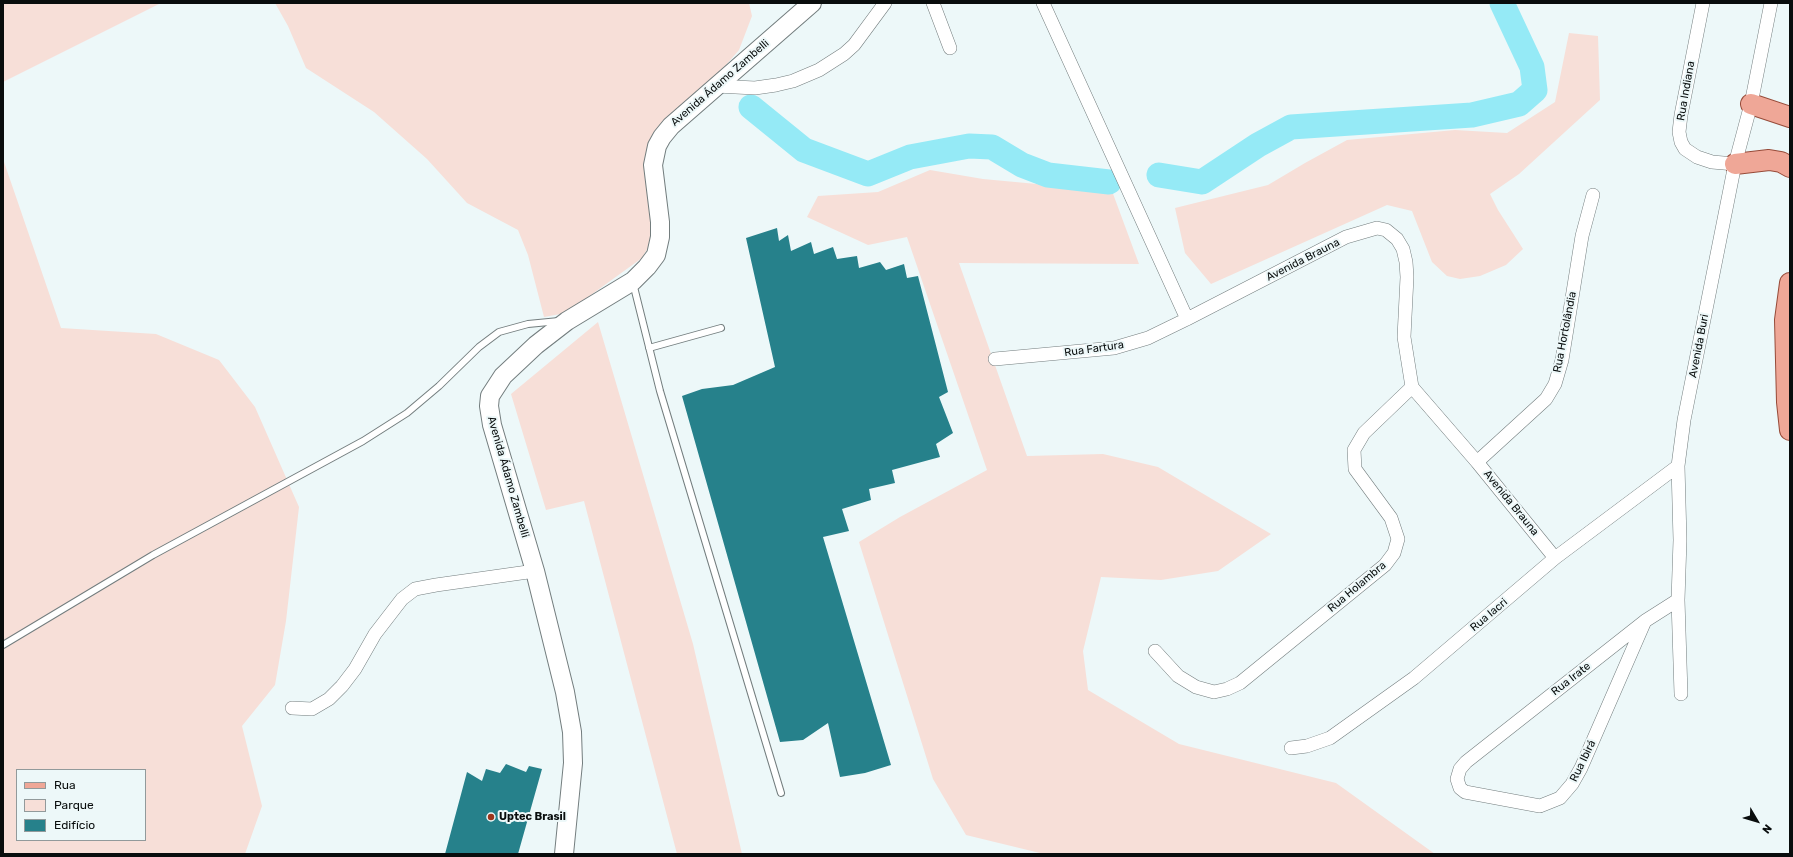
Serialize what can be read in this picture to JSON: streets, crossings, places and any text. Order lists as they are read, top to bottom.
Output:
{
  "streets": {
    "street": [
      "Avenida Ádamo Zambelli",
      "Rua Indiana",
      "Avenida Brauna",
      "Rua Hortolândia",
      "Avenida Buri",
      "Rua Fartura",
      "Rua Holambra",
      "Rua Iacri",
      "Rua Irate",
      "Rua Ibirá"
    ]
  },
  "crossings": [
    ["Rua Indiana", "Avenida Buri"],
    ["Avenida Brauna", "Rua Hortolândia"],
    ["Avenida Brauna", "Rua Fartura"],
    ["Avenida Brauna", "Rua Holambra"],
    ["Avenida Brauna", "Rua Iacri"],
    ["Avenida Buri", "Rua Iacri"],
    ["Avenida Buri", "Rua Irate"],
    ["Rua Irate", "Rua Ibirá"]
  ],
  "places": ["Uptec Brasil"],
  "legend": ["Rua", "Parque", "Edifício"],
  "north": "bottom right"
}
